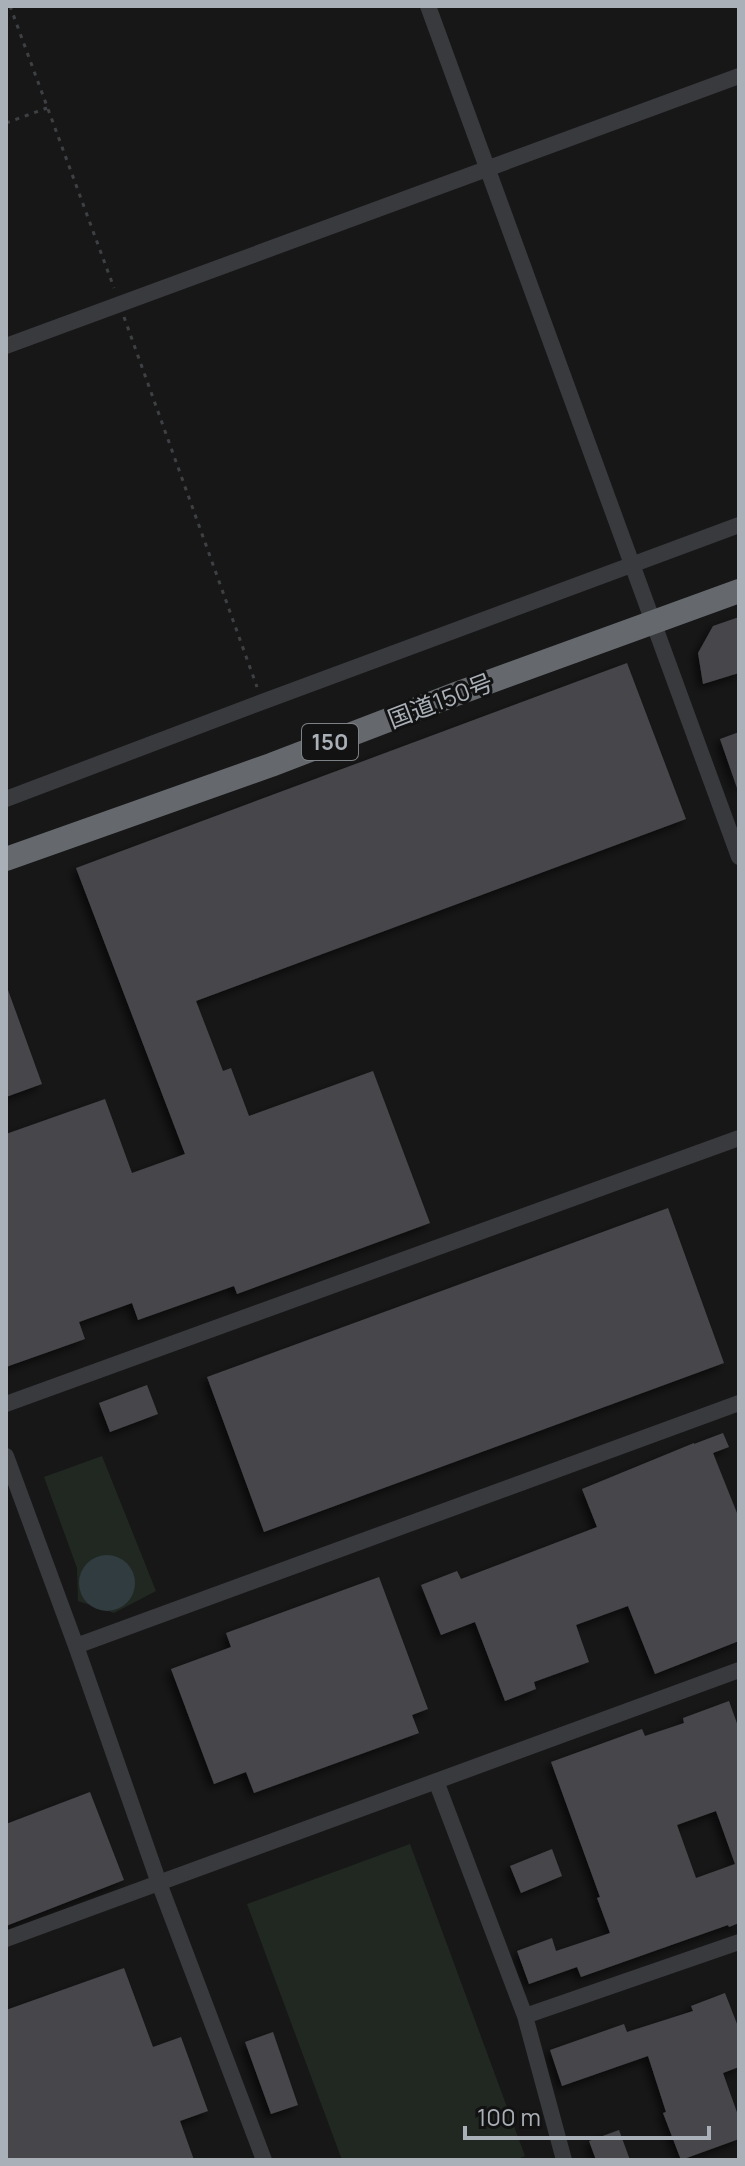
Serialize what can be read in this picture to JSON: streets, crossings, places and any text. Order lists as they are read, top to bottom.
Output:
{
  "streets": {
    "highway": ["国道150号", "150"]
  },
  "scale_bar": "100 m"
}
